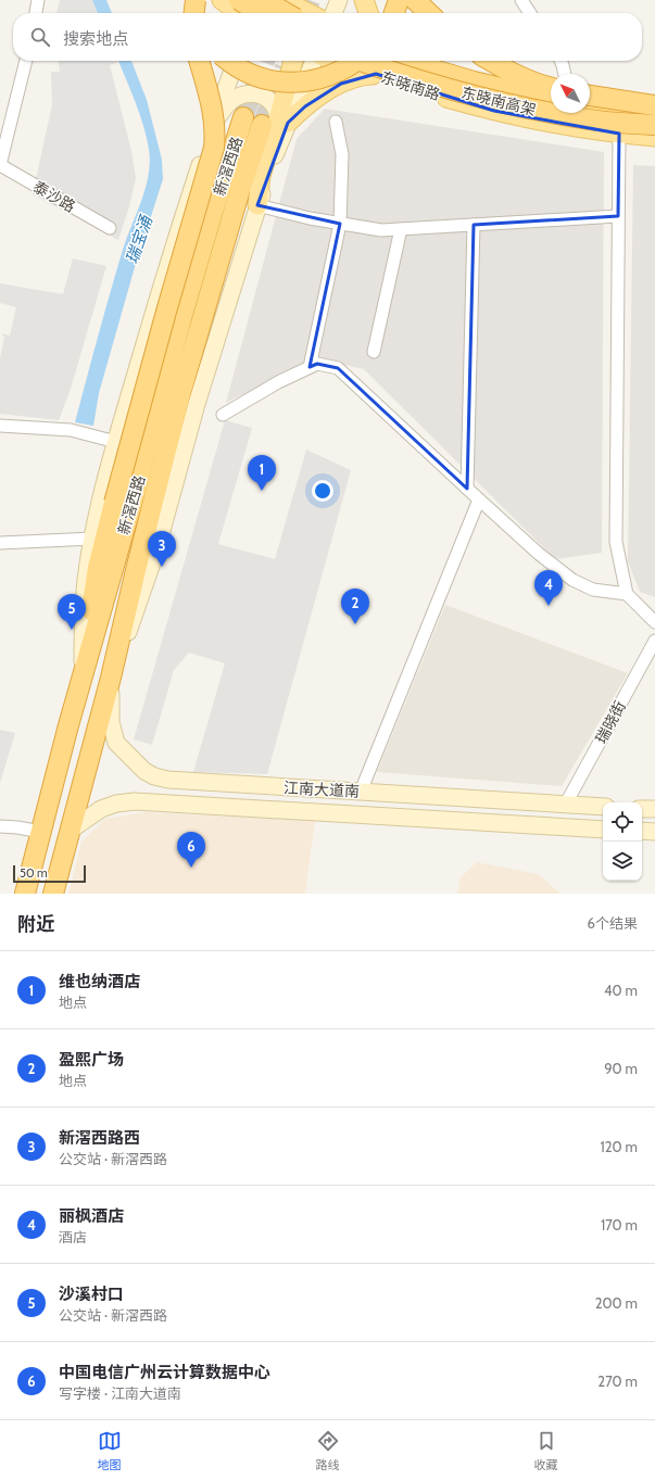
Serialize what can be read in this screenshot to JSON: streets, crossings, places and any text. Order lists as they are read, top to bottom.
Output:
{
  "streets": {
    "highway": ["东晓南高架", "新滘西路"],
    "main road": ["东晓南路", "江南大道南"],
    "street": ["泰沙路", "瑞晓街"]
  },
  "crossings": [
    ["新滘西路", "江南大道南"],
    ["瑞晓街", "江南大道南"]
  ],
  "water": ["瑞宝涌"],
  "scale_bar": "50 m",
  "north": "top left",
  "page": {
    "search": "搜索地点",
    "pins": [
      "1",
      "3",
      "4",
      "2",
      "5",
      "6"
    ],
    "scale": "50 m",
    "heading": ["附近", "6个结果"],
    "list": [
      {
        "mark": "1",
        "name": "维也纳酒店",
        "note": "地点",
        "value": "40 m"
      },
      {
        "mark": "2",
        "name": "盈熙广场",
        "note": "地点",
        "value": "90 m"
      },
      {
        "mark": "3",
        "name": "新滘西路西",
        "note": "公交站 · 新滘西路",
        "value": "120 m"
      },
      {
        "mark": "4",
        "name": "丽枫酒店",
        "note": "酒店",
        "value": "170 m"
      },
      {
        "mark": "5",
        "name": "沙溪村口",
        "note": "公交站 · 新滘西路",
        "value": "200 m"
      },
      {
        "mark": "6",
        "name": "中国电信广州云计算数据中心",
        "note": "写字楼 · 江南大道南",
        "value": "270 m"
      }
    ],
    "nav": ["地图", "路线", "收藏"]
  }
}
